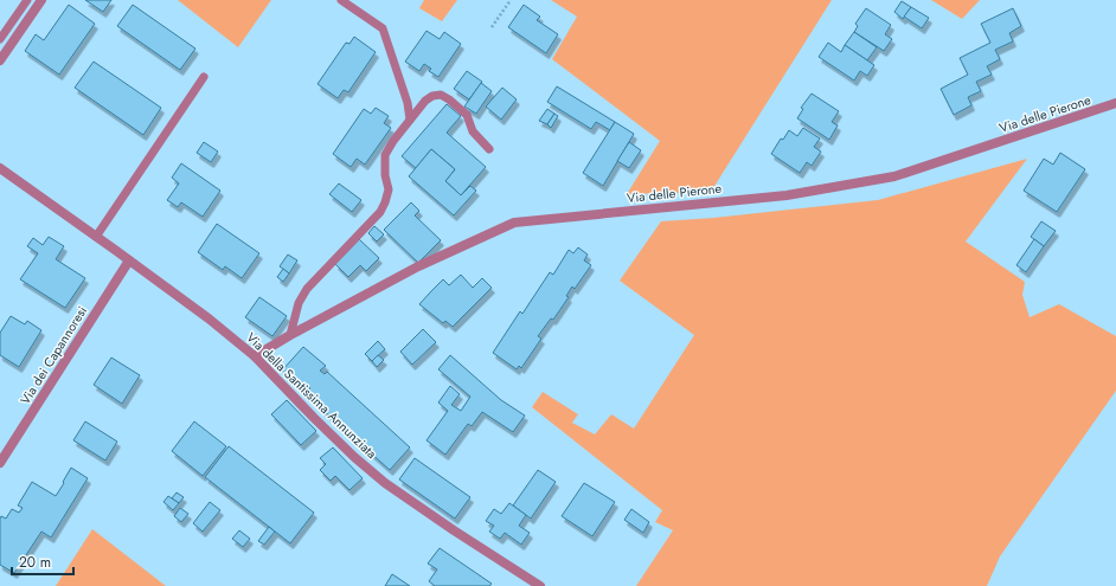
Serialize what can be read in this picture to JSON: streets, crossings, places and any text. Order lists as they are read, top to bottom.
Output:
{
  "streets": {
    "street": ["Via delle Pierone", "Via dei Capannoresi", "Via della Santissima Annunziata"]
  },
  "crossings": [
    ["Via delle Pierone", "Via della Santissima Annunziata"],
    ["Via dei Capannoresi", "Via della Santissima Annunziata"]
  ],
  "scale_bar": "20 m"
}
